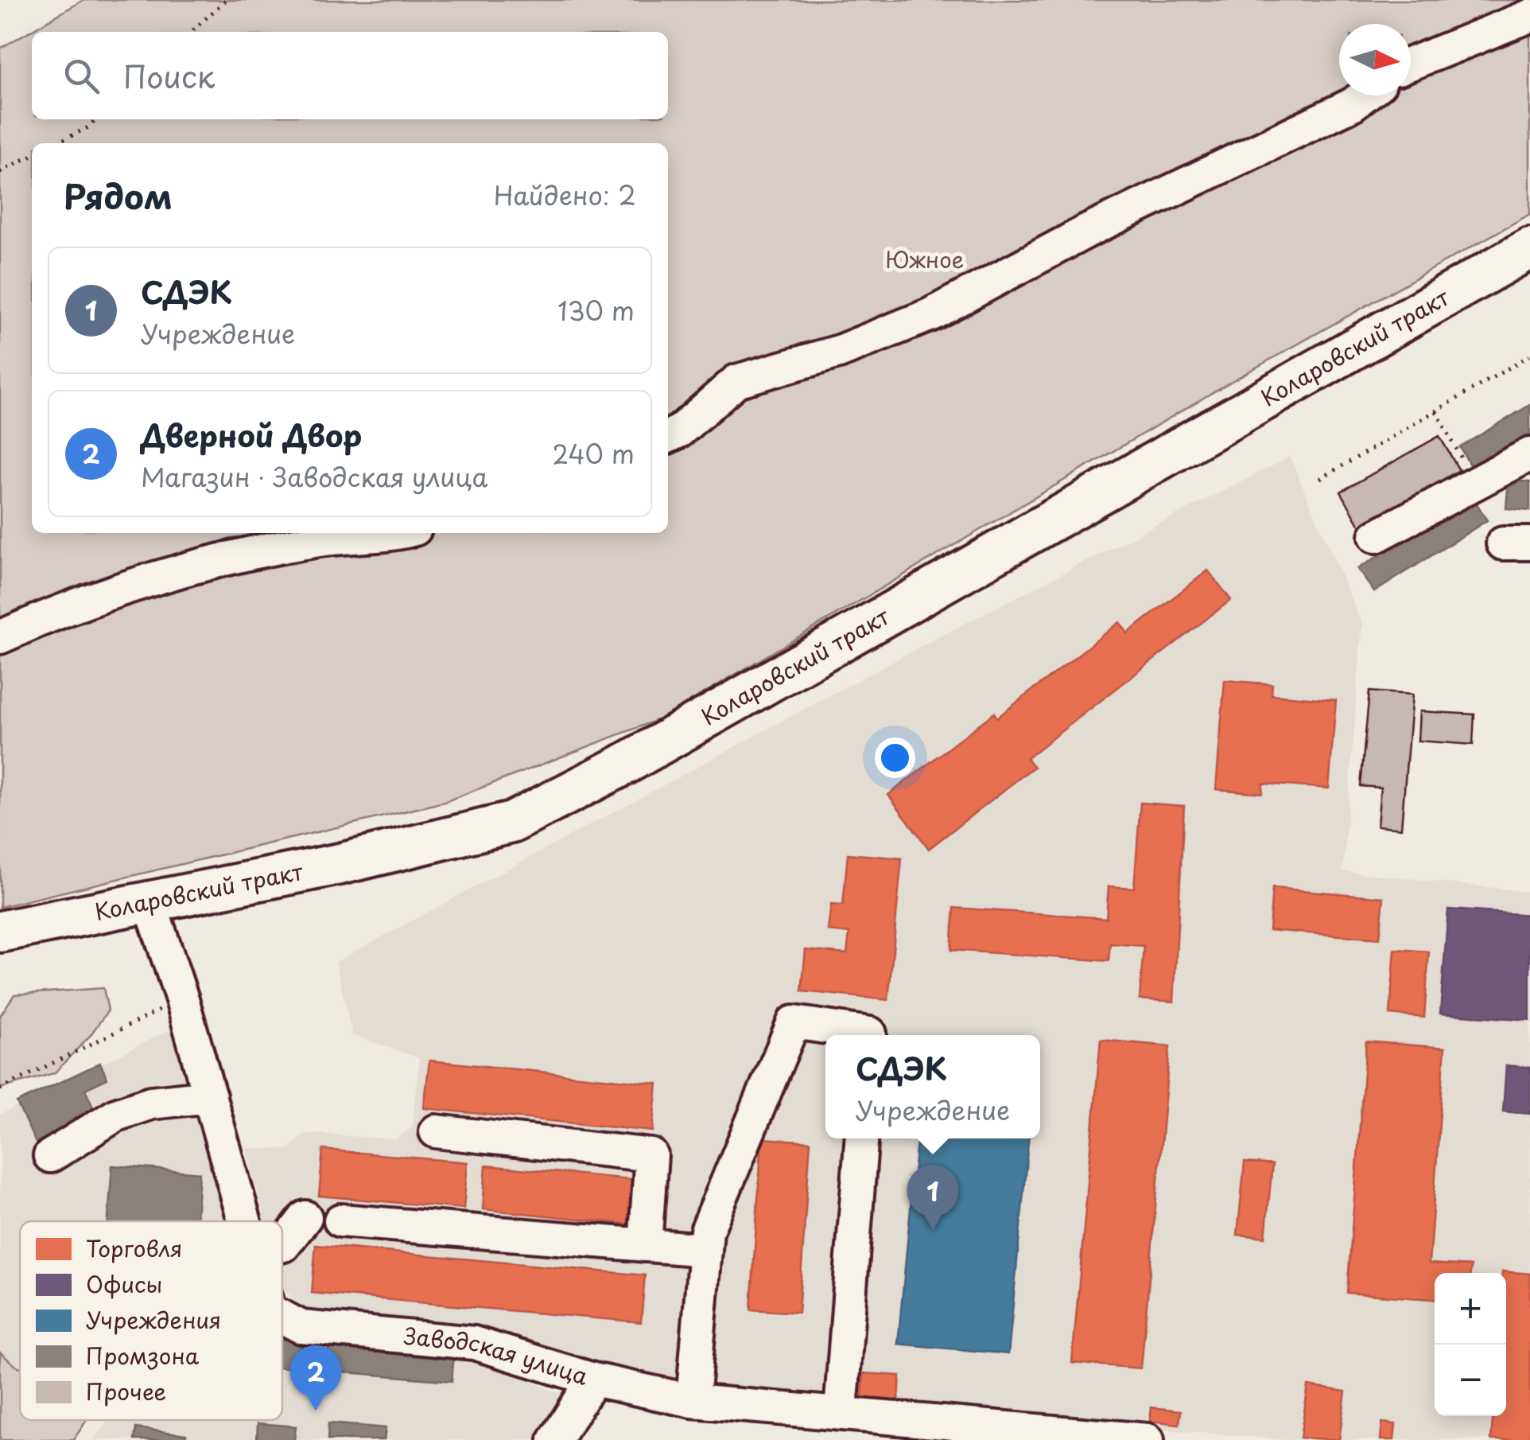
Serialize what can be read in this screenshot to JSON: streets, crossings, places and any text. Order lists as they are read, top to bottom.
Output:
{
  "streets": {
    "main road": ["Коларовский тракт"],
    "street": ["Заводская улица"]
  },
  "parks": ["Южное"],
  "legend": [
    "Торговля",
    "Офисы",
    "Учреждения",
    "Промзона",
    "Прочее"
  ],
  "north": "right",
  "page": {
    "search": "Поиск",
    "heading": ["Рядом", "Найдено: 2"],
    "list": [
      {
        "mark": "1",
        "name": "СДЭК",
        "note": "Учреждение",
        "value": "130 m"
      },
      {
        "mark": "2",
        "name": "Дверной Двор",
        "note": "Магазин · Заводская улица",
        "value": "240 m"
      }
    ],
    "popup": ["СДЭК", "Учреждение"],
    "pins": ["1", "2"],
    "map_buttons": ["+", "−"]
  }
}
